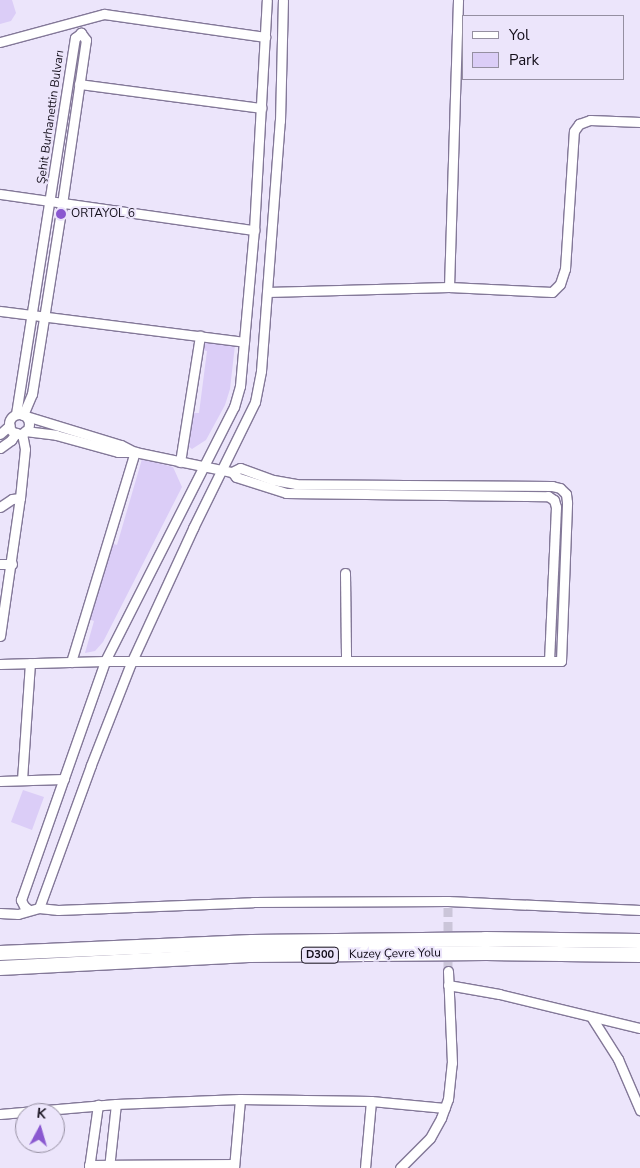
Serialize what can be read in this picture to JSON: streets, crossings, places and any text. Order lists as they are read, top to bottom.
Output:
{
  "streets": {
    "highway": ["Kuzey Çevre Yolu", "D300"],
    "street": ["Şehit Burhanettin Bulvarı"]
  },
  "places": ["ORTAYOL 6"],
  "legend": ["Yol", "Park"],
  "north": "top"
}
